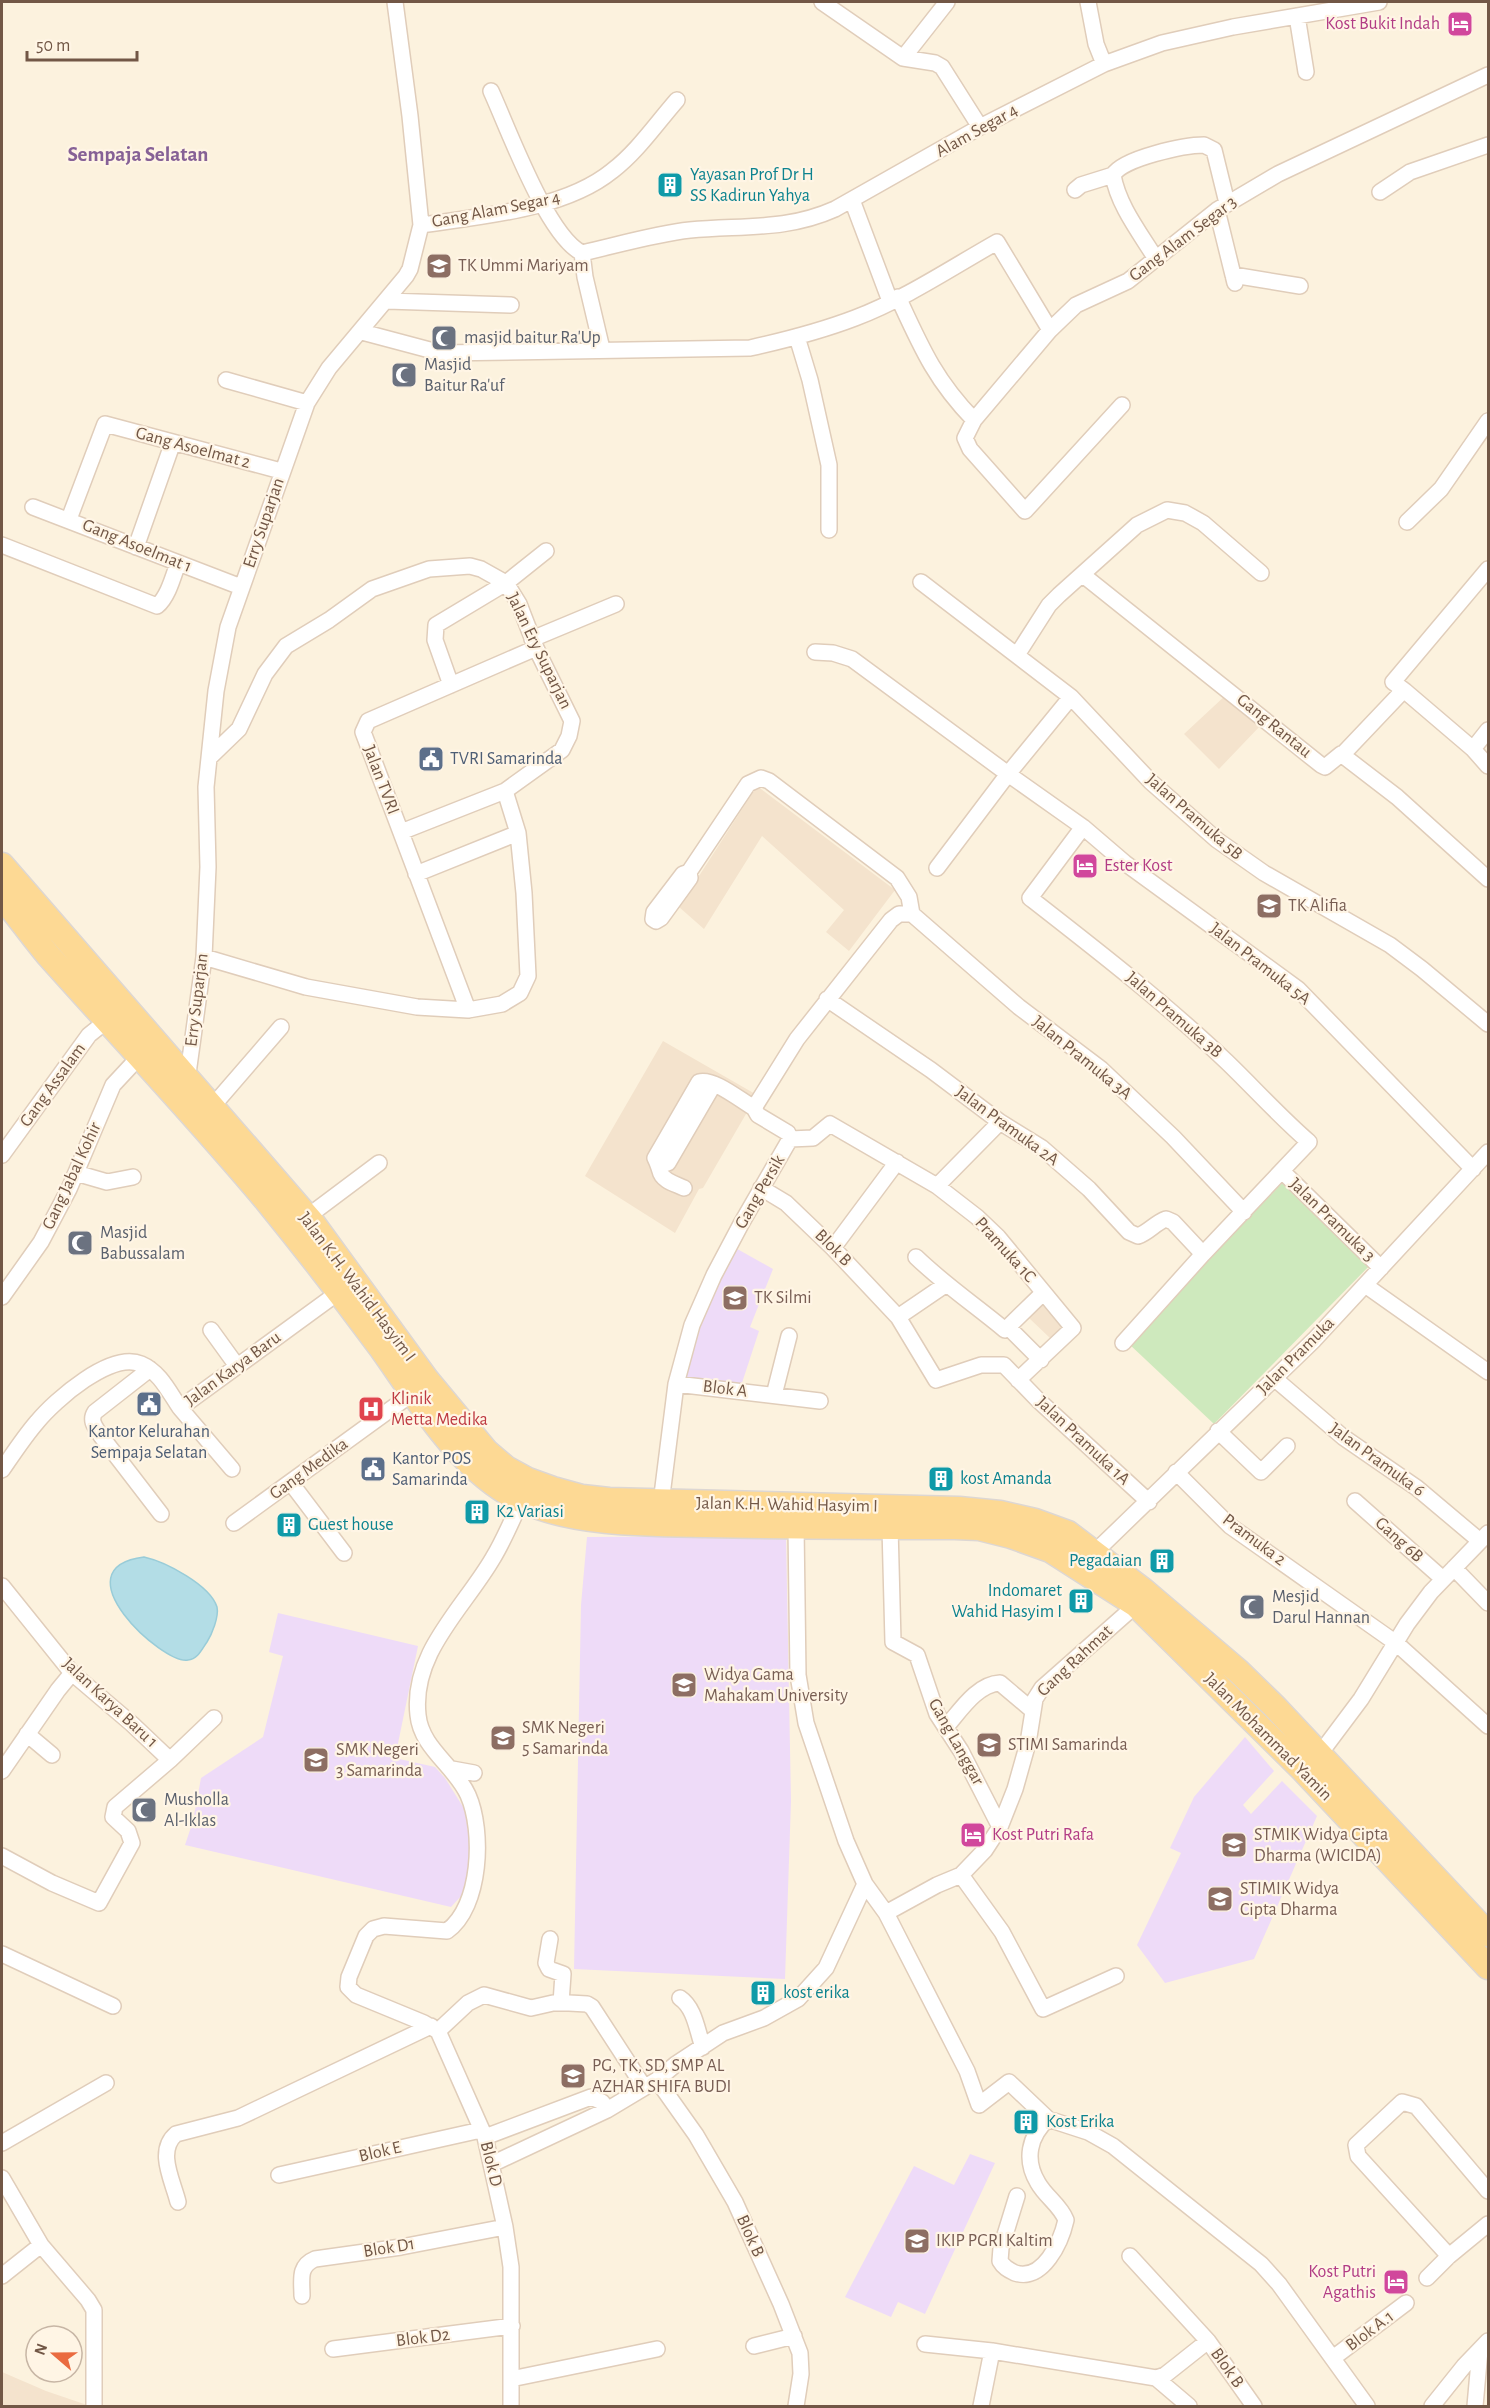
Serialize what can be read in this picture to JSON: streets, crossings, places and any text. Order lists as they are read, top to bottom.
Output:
{
  "streets": {
    "main road": ["Jalan K.H. Wahid Hasyim I", "Jalan Mohammad Yamin"],
    "street": [
      "Alam Segar 4",
      "Gang Alam Segar 4",
      "Gang Alam Segar 3",
      "Gang Asoelmat 2",
      "Erry Suparjan",
      "Gang Asoelmat 1",
      "Jalan Ery Suparjan",
      "Gang Rantau",
      "Jalan TVRI",
      "Jalan Pramuka 5B",
      "Jalan Pramuka 5A",
      "Jalan Pramuka 3B",
      "Jalan Pramuka 3A",
      "Gang Assalam",
      "Jalan Pramuka 2A",
      "Gang Jabal Kohir",
      "Gang Persik",
      "Jalan Pramuka 3",
      "Blok B",
      "Pramuka 1C",
      "Jalan Pramuka",
      "Jalan Karya Baru",
      "Blok A",
      "Jalan Pramuka 1A",
      "Jalan Pramuka 6",
      "Gang Medika",
      "Pramuka 2",
      "Gang 6B",
      "Gang Rahmat",
      "Jalan Karya Baru 1",
      "Gang Langgar",
      "Blok E",
      "Blok D",
      "Blok D1",
      "Blok A.1",
      "Blok D2"
    ]
  },
  "crossings": [
    ["Gang Alam Segar 4", "Erry Suparjan"],
    ["Gang Asoelmat 2", "Erry Suparjan"],
    ["Gang Asoelmat 2", "Gang Asoelmat 1"],
    ["Erry Suparjan", "Gang Asoelmat 1"],
    ["Erry Suparjan", "Jalan Ery Suparjan"],
    ["Erry Suparjan", "Jalan K.H. Wahid Hasyim I"],
    ["Jalan Ery Suparjan", "Jalan TVRI"],
    ["Jalan Pramuka 5A", "Jalan Pramuka 3B"],
    ["Jalan Pramuka 5A", "Jalan Pramuka"],
    ["Jalan Pramuka 3B", "Jalan Pramuka 3"],
    ["Gang Assalam", "Jalan K.H. Wahid Hasyim I"],
    ["Gang Jabal Kohir", "Jalan K.H. Wahid Hasyim I"],
    ["Gang Persik", "Blok B"],
    ["Gang Persik", "Pramuka 1C"],
    ["Gang Persik", "Jalan K.H. Wahid Hasyim I"],
    ["Gang Persik", "Blok A"],
    ["Jalan Pramuka 3", "Jalan Pramuka"],
    ["Blok B", "Jalan Pramuka 1A"],
    ["Blok B", "Blok D"],
    ["Jalan K.H. Wahid Hasyim I", "Jalan Pramuka"],
    ["Jalan K.H. Wahid Hasyim I", "Jalan Karya Baru"],
    ["Jalan K.H. Wahid Hasyim I", "Gang Medika"],
    ["Jalan K.H. Wahid Hasyim I", "Jalan Mohammad Yamin"],
    ["Jalan K.H. Wahid Hasyim I", "Gang Langgar"],
    ["Jalan Pramuka", "Jalan Pramuka 1A"],
    ["Jalan Pramuka", "Jalan Pramuka 6"],
    ["Jalan Pramuka", "Pramuka 2"],
    ["Jalan Pramuka", "Jalan Mohammad Yamin"],
    ["Gang Rahmat", "Jalan Mohammad Yamin"],
    ["Gang Rahmat", "Gang Langgar"],
    ["Blok E", "Blok D"],
    ["Blok D", "Blok D1"],
    ["Blok D", "Blok D2"]
  ],
  "districts": ["Sempaja Selatan"],
  "places": {
    "hotel": [
      "Kost Bukit Indah",
      "Ester Kost",
      "Kost Putri Rafa",
      "Kost Putri Agathis"
    ],
    "building": [
      "Yayasan Prof Dr H SS Kadirun Yahya",
      "kost Amanda",
      "K2 Variasi",
      "Guest house",
      "Pegadaian",
      "Indomaret Wahid Hasyim I",
      "kost erika",
      "Kost Erika"
    ],
    "school or university": [
      "TK Ummi Mariyam",
      "TK Alifia",
      "TK Silmi",
      "Widya Gama Mahakam University",
      "SMK Negeri 5 Samarinda",
      "STIMI Samarinda",
      "SMK Negeri 3 Samarinda",
      "STMIK Widya Cipta Dharma (WICIDA)",
      "STIMIK Widya Cipta Dharma",
      "PG, TK, SD, SMP AL AZHAR SHIFA BUDI",
      "IKIP PGRI Kaltim"
    ],
    "mosque": [
      "masjid baitur Ra'Up",
      "Masjid Baitur Ra'uf",
      "Masjid Babussalam",
      "Mesjid Darul Hannan",
      "Musholla Al-Iklas"
    ],
    "public building": ["TVRI Samarinda", "Kantor Kelurahan Sempaja Selatan", "Kantor POS Samarinda"],
    "hospital": ["Klinik Metta Medika"]
  },
  "scale_bar": "50 m",
  "north": "left"
}
